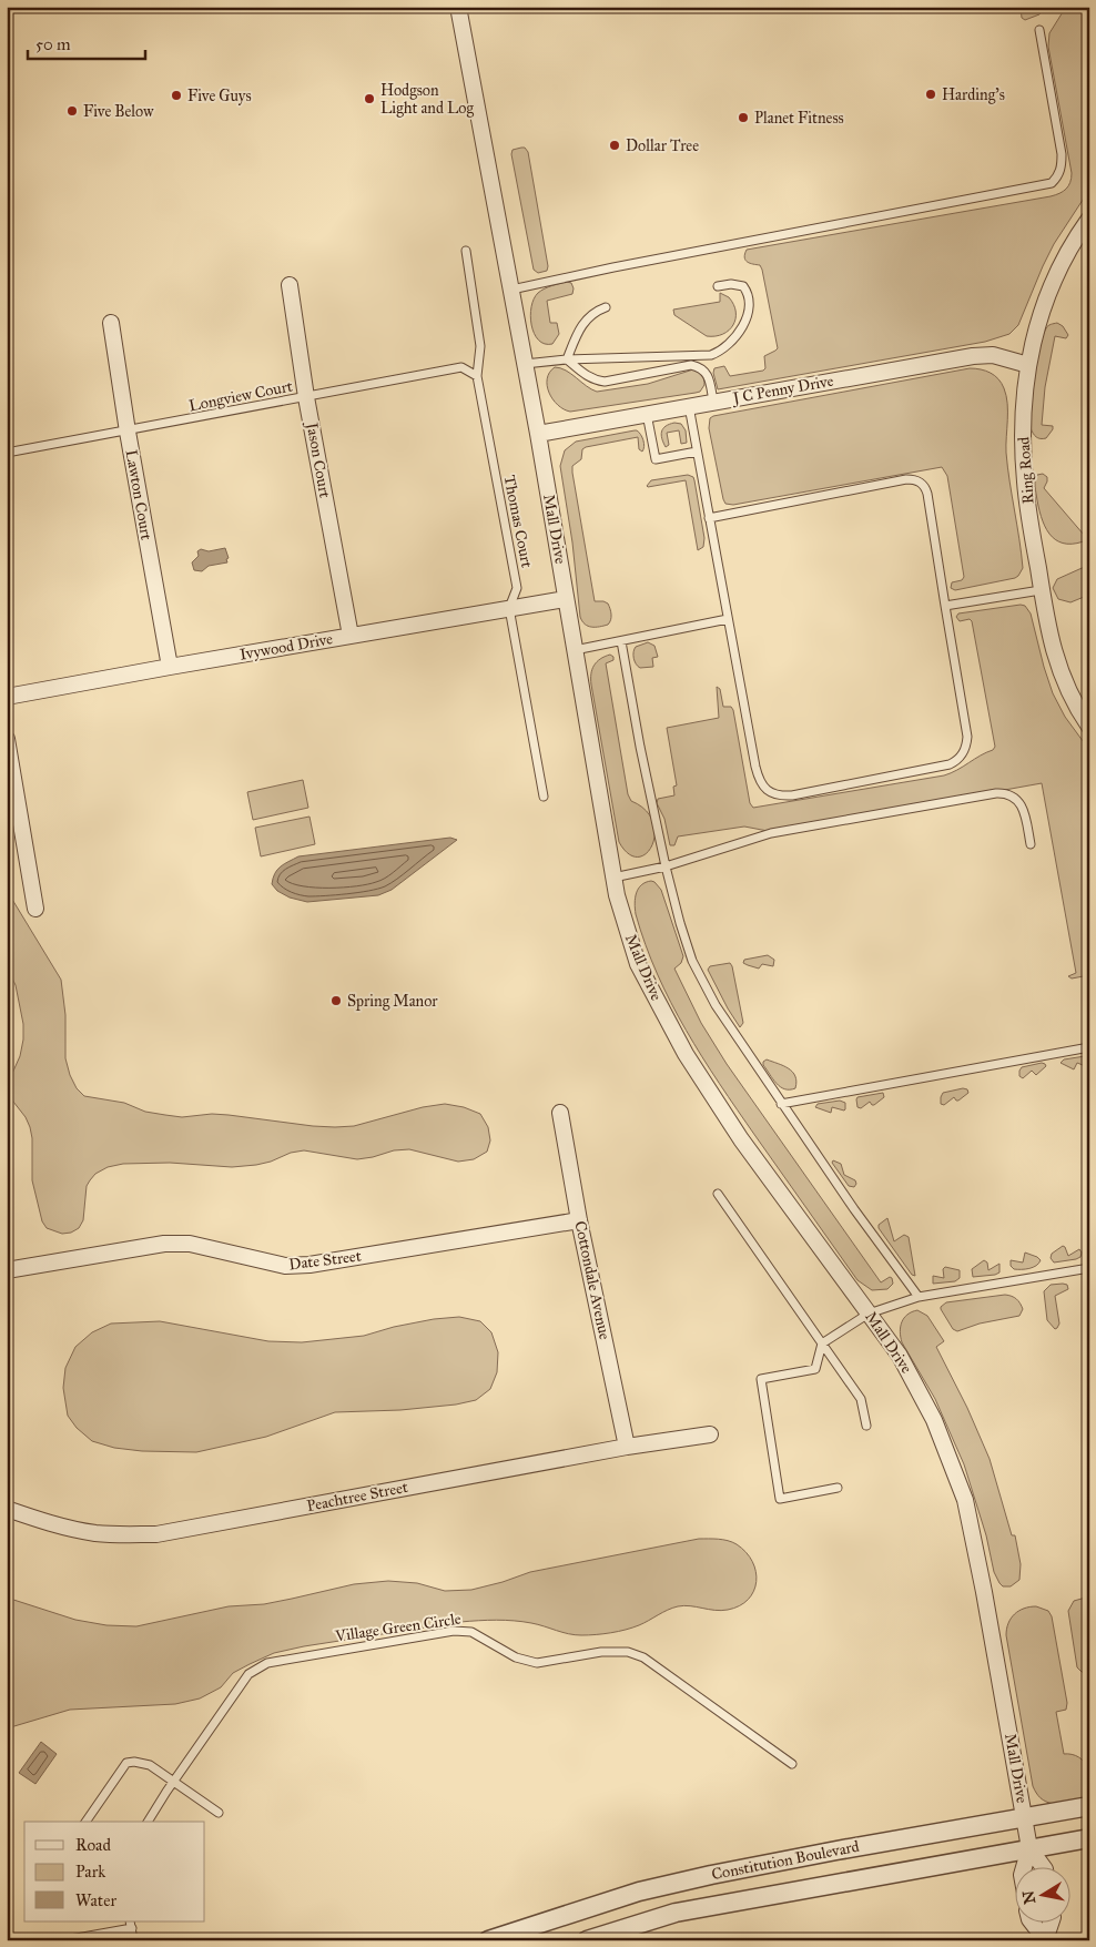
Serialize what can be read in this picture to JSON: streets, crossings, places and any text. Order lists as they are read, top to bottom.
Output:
{
  "streets": {
    "street": [
      "J C Penny Drive",
      "Jason Court",
      "Ring Road",
      "Lawton Court",
      "Mall Drive",
      "Ivywood Drive",
      "Date Street",
      "Cottondale Avenue",
      "Peachtree Street",
      "Constitution Boulevard"
    ],
    "lane": ["Longview Court", "Thomas Court", "Village Green Circle"]
  },
  "crossings": [
    ["J C Penny Drive", "Ring Road"],
    ["J C Penny Drive", "Mall Drive"],
    ["Longview Court", "Jason Court"],
    ["Longview Court", "Lawton Court"],
    ["Longview Court", "Thomas Court"],
    ["Jason Court", "Ivywood Drive"],
    ["Lawton Court", "Ivywood Drive"],
    ["Thomas Court", "Ivywood Drive"],
    ["Mall Drive", "Ivywood Drive"],
    ["Mall Drive", "Constitution Boulevard"],
    ["Date Street", "Cottondale Avenue"],
    ["Cottondale Avenue", "Peachtree Street"]
  ],
  "places": [
    "Harding's",
    "Five Guys",
    "Hodgson Light and Log",
    "Five Below",
    "Planet Fitness",
    "Dollar Tree",
    "Spring Manor"
  ],
  "legend": ["Road", "Park", "Water"],
  "scale_bar": "50 m",
  "north": "left"
}
